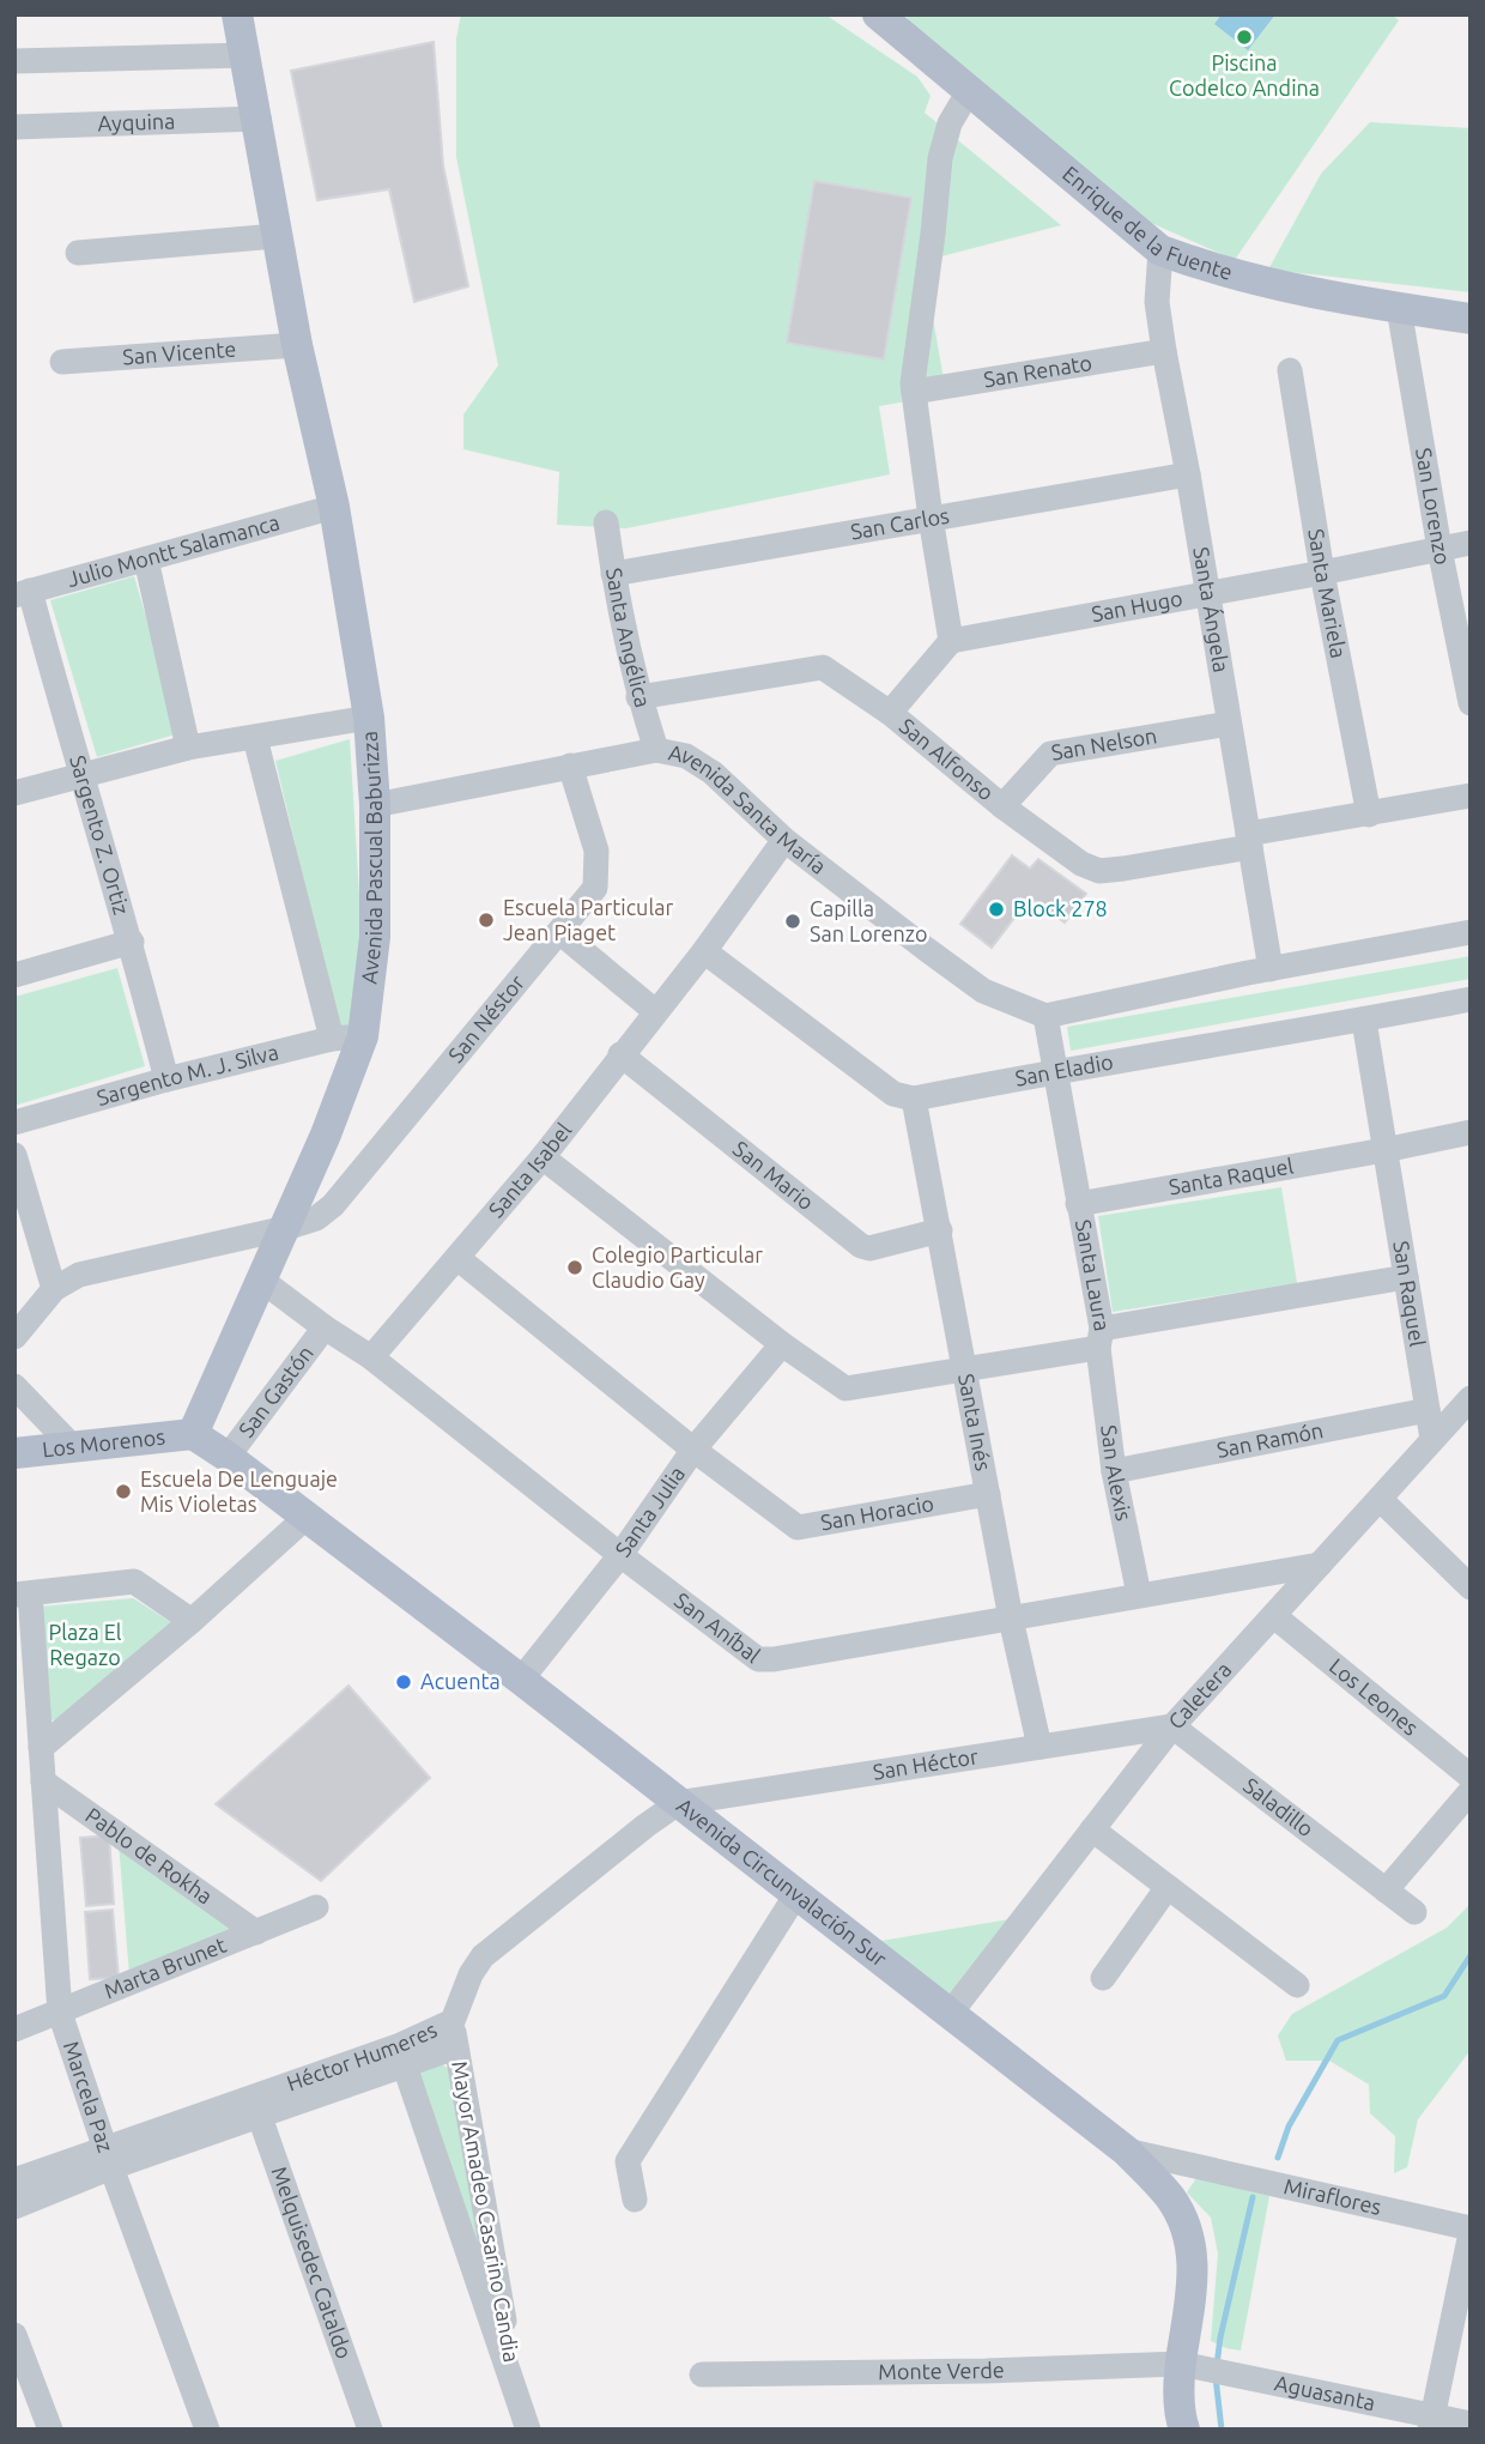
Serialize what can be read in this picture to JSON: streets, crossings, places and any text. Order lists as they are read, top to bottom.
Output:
{
  "streets": {
    "main road": [
      "Enrique de la Fuente",
      "Avenida Pascual Baburizza",
      "Los Morenos",
      "Avenida Circunvalación Sur"
    ],
    "street": [
      "Ayquina",
      "San Vicente",
      "San Renato",
      "San Lorenzo",
      "San Carlos",
      "Julio Montt Salamanca",
      "Santa Mariela",
      "San Hugo",
      "Santa Ángela",
      "Santa Angélica",
      "San Nelson",
      "San Alfonso",
      "Avenida Santa María",
      "Sargento Z. Ortiz",
      "San Néstor",
      "San Eladio",
      "Sargento M. J. Silva",
      "Santa Isabel",
      "San Mario",
      "Santa Raquel",
      "Santa Laura",
      "San Raquel",
      "San Gastón",
      "Santa Inés",
      "San Ramón",
      "San Alexis",
      "Santa Julia",
      "San Horacio",
      "San Aníbal",
      "Los Leones",
      "Caletera",
      "San Héctor",
      "Saladillo",
      "Pablo de Rokha",
      "Marta Brunet",
      "Héctor Humeres",
      "Marcela Paz",
      "Miraflores",
      "Mayor Amadeo Casarino Candia",
      "Melquisedec Cataldo",
      "Monte Verde",
      "Aguasanta"
    ]
  },
  "crossings": [
    ["Ayquina", "Avenida Pascual Baburizza"],
    ["Enrique de la Fuente", "San Lorenzo"],
    ["Enrique de la Fuente", "Santa Ángela"],
    ["San Vicente", "Avenida Pascual Baburizza"],
    ["San Renato", "Santa Ángela"],
    ["San Lorenzo", "San Hugo"],
    ["San Carlos", "Santa Ángela"],
    ["San Carlos", "Santa Angélica"],
    ["Julio Montt Salamanca", "Sargento Z. Ortiz"],
    ["Julio Montt Salamanca", "Avenida Pascual Baburizza"],
    ["Santa Mariela", "San Hugo"],
    ["Santa Mariela", "San Alfonso"],
    ["San Hugo", "Santa Ángela"],
    ["Santa Ángela", "San Nelson"],
    ["Santa Ángela", "San Alfonso"],
    ["Santa Angélica", "San Alfonso"],
    ["Santa Angélica", "Avenida Santa María"],
    ["San Nelson", "San Alfonso"],
    ["Avenida Santa María", "Avenida Pascual Baburizza"],
    ["Avenida Santa María", "San Néstor"],
    ["Avenida Santa María", "Santa Isabel"],
    ["Avenida Santa María", "Santa Laura"],
    ["Sargento Z. Ortiz", "Sargento M. J. Silva"],
    ["Avenida Pascual Baburizza", "San Néstor"],
    ["Avenida Pascual Baburizza", "Sargento M. J. Silva"],
    ["Avenida Pascual Baburizza", "Los Morenos"],
    ["Avenida Pascual Baburizza", "San Aníbal"],
    ["Avenida Pascual Baburizza", "Avenida Circunvalación Sur"],
    ["San Eladio", "Santa Laura"],
    ["San Eladio", "San Raquel"],
    ["San Eladio", "Santa Inés"],
    ["Santa Isabel", "San Mario"],
    ["Santa Isabel", "San Aníbal"],
    ["San Mario", "Santa Inés"],
    ["Santa Raquel", "Santa Laura"],
    ["Santa Raquel", "San Raquel"],
    ["Santa Laura", "San Raquel"],
    ["Santa Laura", "San Alexis"],
    ["San Raquel", "San Ramón"],
    ["San Raquel", "Caletera"],
    ["San Gastón", "San Aníbal"],
    ["San Gastón", "Avenida Circunvalación Sur"],
    ["Santa Inés", "San Horacio"],
    ["Santa Inés", "San Aníbal"],
    ["Santa Inés", "San Héctor"],
    ["San Ramón", "San Alexis"],
    ["Los Morenos", "Avenida Circunvalación Sur"],
    ["San Alexis", "San Aníbal"],
    ["Santa Julia", "San Horacio"],
    ["Santa Julia", "San Aníbal"],
    ["Santa Julia", "Avenida Circunvalación Sur"],
    ["San Aníbal", "Caletera"],
    ["Los Leones", "Caletera"],
    ["Caletera", "San Héctor"],
    ["Caletera", "Saladillo"],
    ["Caletera", "Avenida Circunvalación Sur"],
    ["San Héctor", "Saladillo"],
    ["San Héctor", "Avenida Circunvalación Sur"],
    ["San Héctor", "Héctor Humeres"],
    ["Pablo de Rokha", "Marta Brunet"],
    ["Pablo de Rokha", "Marcela Paz"],
    ["Avenida Circunvalación Sur", "Héctor Humeres"],
    ["Avenida Circunvalación Sur", "Miraflores"],
    ["Avenida Circunvalación Sur", "Monte Verde"],
    ["Avenida Circunvalación Sur", "Aguasanta"],
    ["Marta Brunet", "Marcela Paz"],
    ["Héctor Humeres", "Marcela Paz"],
    ["Héctor Humeres", "Mayor Amadeo Casarino Candia"],
    ["Héctor Humeres", "Melquisedec Cataldo"],
    ["Monte Verde", "Aguasanta"]
  ],
  "parks": ["Plaza El Regazo"],
  "places": [
    "Piscina Codelco Andina",
    "Block 278",
    "Escuela Particular Jean Piaget",
    "Capilla San Lorenzo",
    "Colegio Particular Claudio Gay",
    "Escuela De Lenguaje Mis Violetas",
    "Acuenta"
  ]
}
